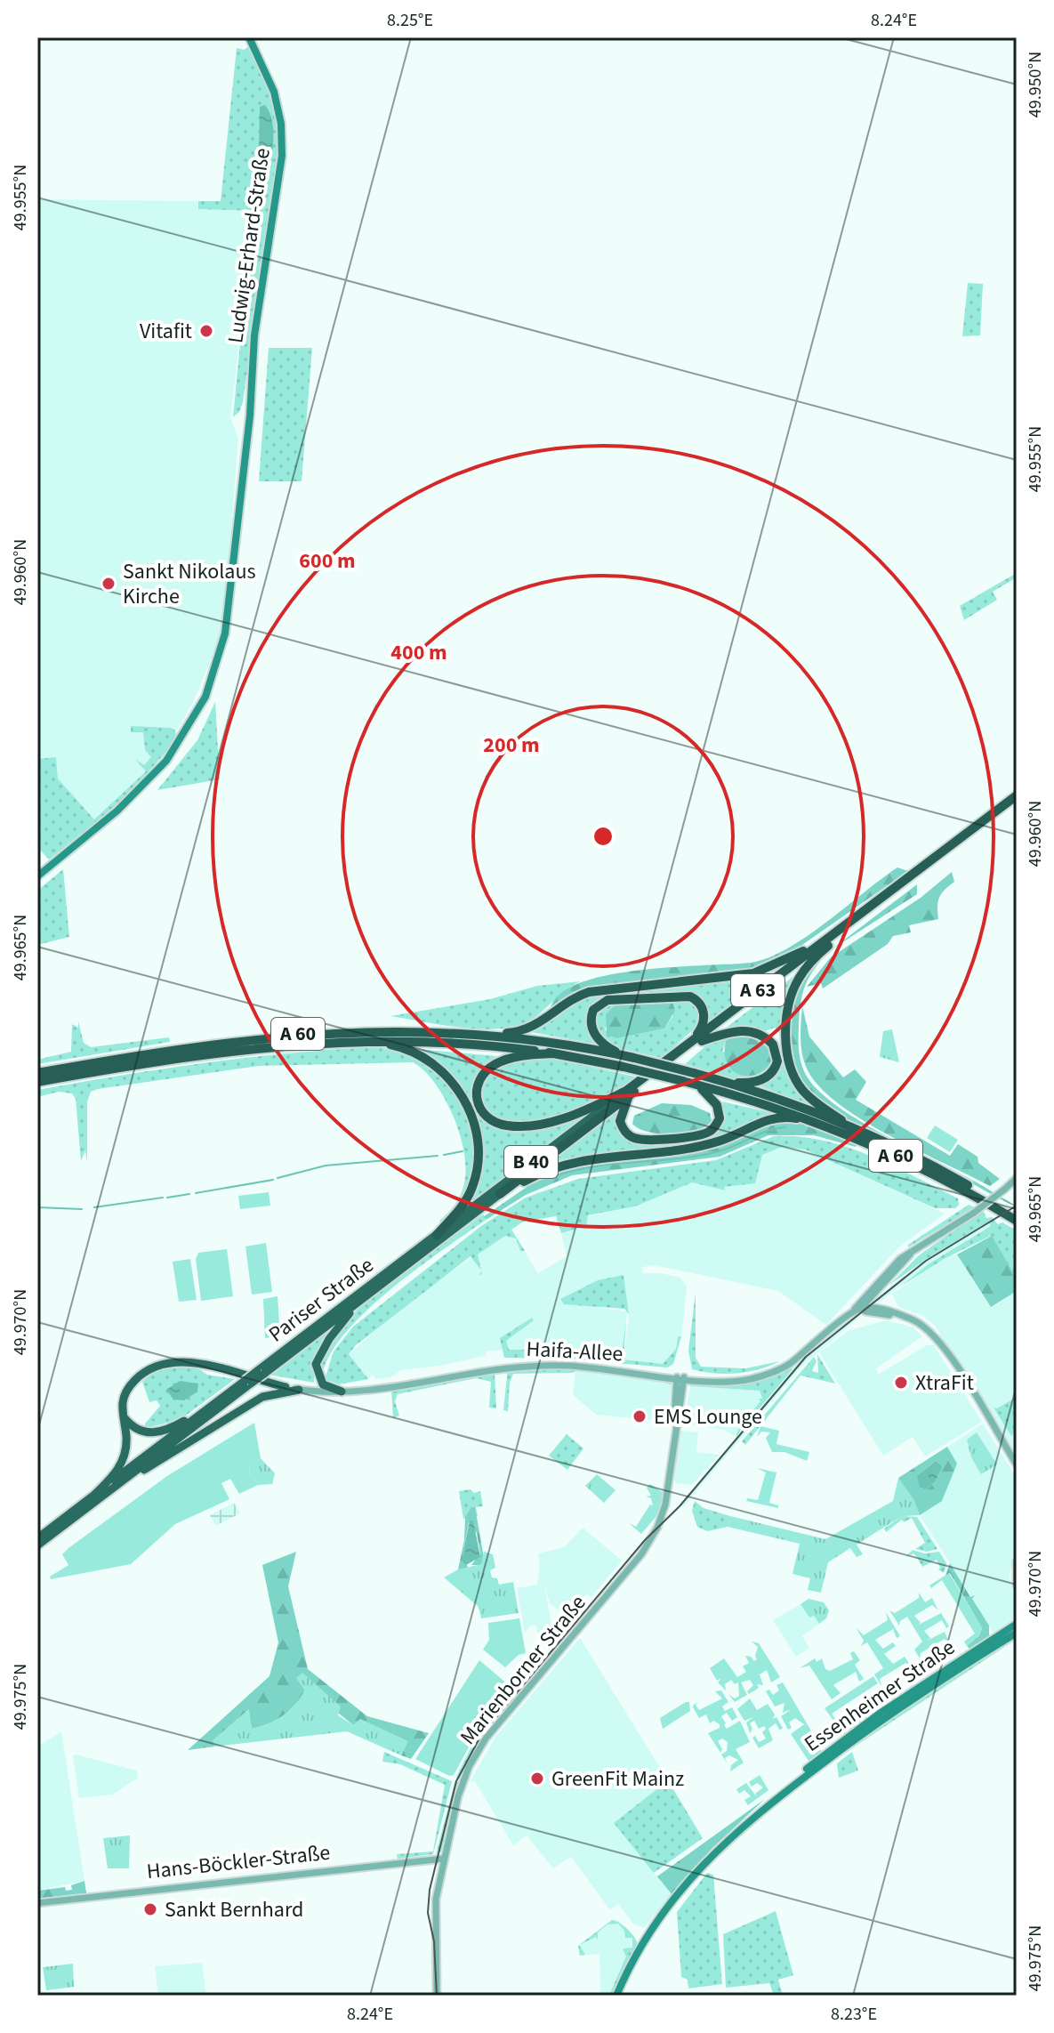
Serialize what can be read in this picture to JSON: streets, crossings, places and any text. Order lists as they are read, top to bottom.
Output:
{
  "streets": {
    "highway": [
      "A 63",
      "A 60",
      "B 40",
      "Pariser Straße"
    ],
    "main road": ["Ludwig-Erhard-Straße", "Essenheimer Straße"],
    "street": ["Haifa-Allee", "Marienborner Straße", "Hans-Böckler-Straße"]
  },
  "crossings": [
    ["A 63", "Pariser Straße"],
    ["Haifa-Allee", "Marienborner Straße"],
    ["Marienborner Straße", "Hans-Böckler-Straße"]
  ],
  "places": [
    "Vitafit",
    "Sankt Nikolaus Kirche",
    "XtraFit",
    "EMS Lounge",
    "GreenFit Mainz",
    "Sankt Bernhard"
  ],
  "coordinates": [
    "8.25°E",
    "8.24°E",
    "49.950°N",
    "49.955°N",
    "49.960°N",
    "49.965°N",
    "49.970°N",
    "49.975°N",
    "8.23°E"
  ],
  "rings": ["600 m", "400 m", "200 m"]
}
